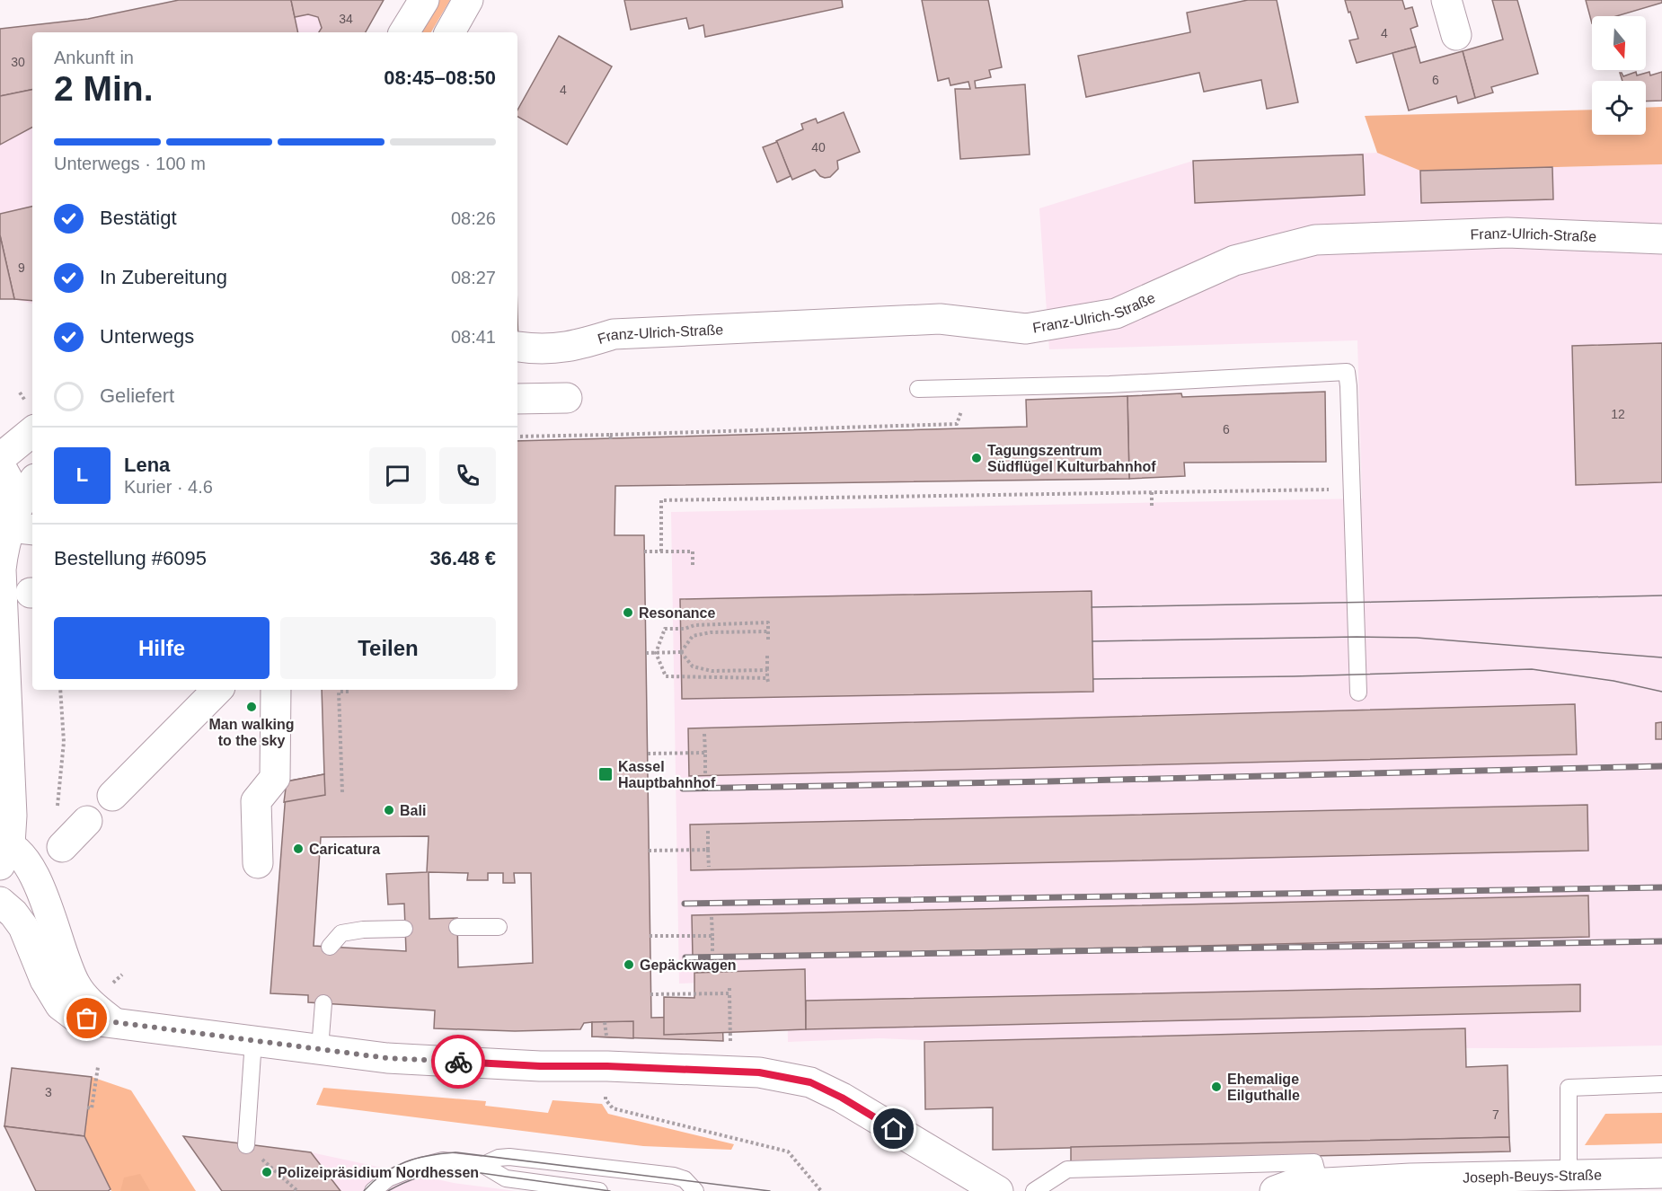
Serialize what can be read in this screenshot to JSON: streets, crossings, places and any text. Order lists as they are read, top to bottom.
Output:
{
  "streets": {
    "street": ["Franz-Ulrich-Straße", "Joseph-Beuys-Straße"]
  },
  "places": {
    "other": [
      "Tagungszentrum Südflügel Kulturbahnhof",
      "Resonance",
      "Man walking to the sky",
      "Bali",
      "Caricatura",
      "Gepäckwagen",
      "Ehemalige Eilguthalle",
      "Polizeipräsidium Nordhessen"
    ],
    "transit": ["Kassel Hauptbahnhof"]
  },
  "house_numbers": [
    "34",
    "4",
    "30",
    "6",
    "4",
    "40",
    "9",
    "12",
    "6",
    "3",
    "7"
  ],
  "north": "bottom",
  "page": {
    "heading": ["2 Min.", "Ankunft in", "08:45–08:50"],
    "panel": [
      "Lena",
      "Kurier · 4.6",
      "Bestellung #6095",
      "36.48 €"
    ],
    "bar": "Unterwegs · 100 m",
    "list": [
      ["Bestätigt", "08:26"],
      ["In Zubereitung", "08:27"],
      ["Unterwegs", "08:41"],
      "Geliefert"
    ],
    "round": "L",
    "buttons": ["Hilfe", "Teilen"]
  }
}
